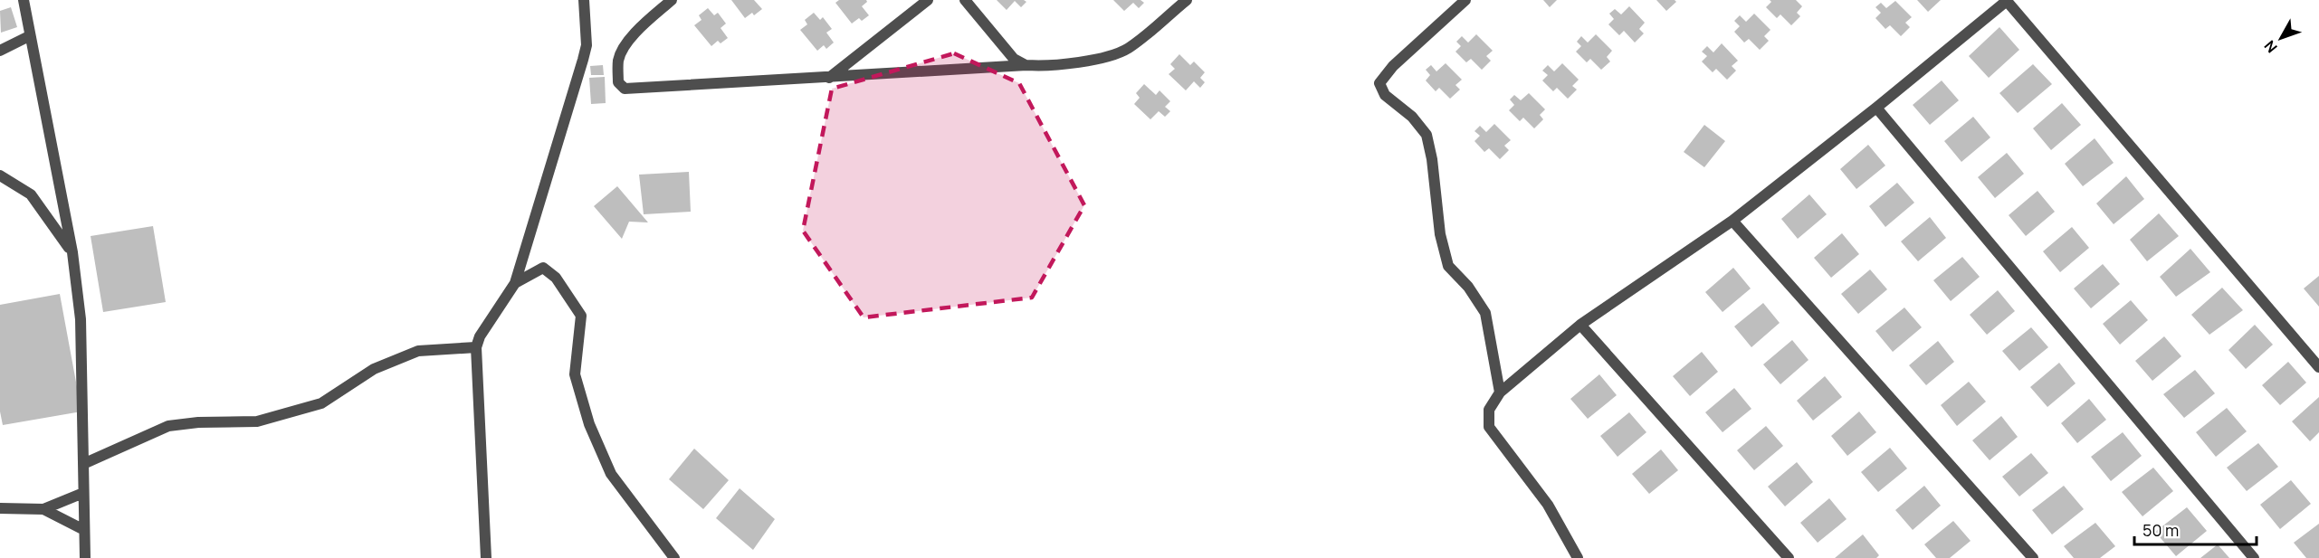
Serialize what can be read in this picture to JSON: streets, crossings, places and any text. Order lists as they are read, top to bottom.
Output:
{
  "scale_bar": "50 m",
  "north": "bottom left"
}
